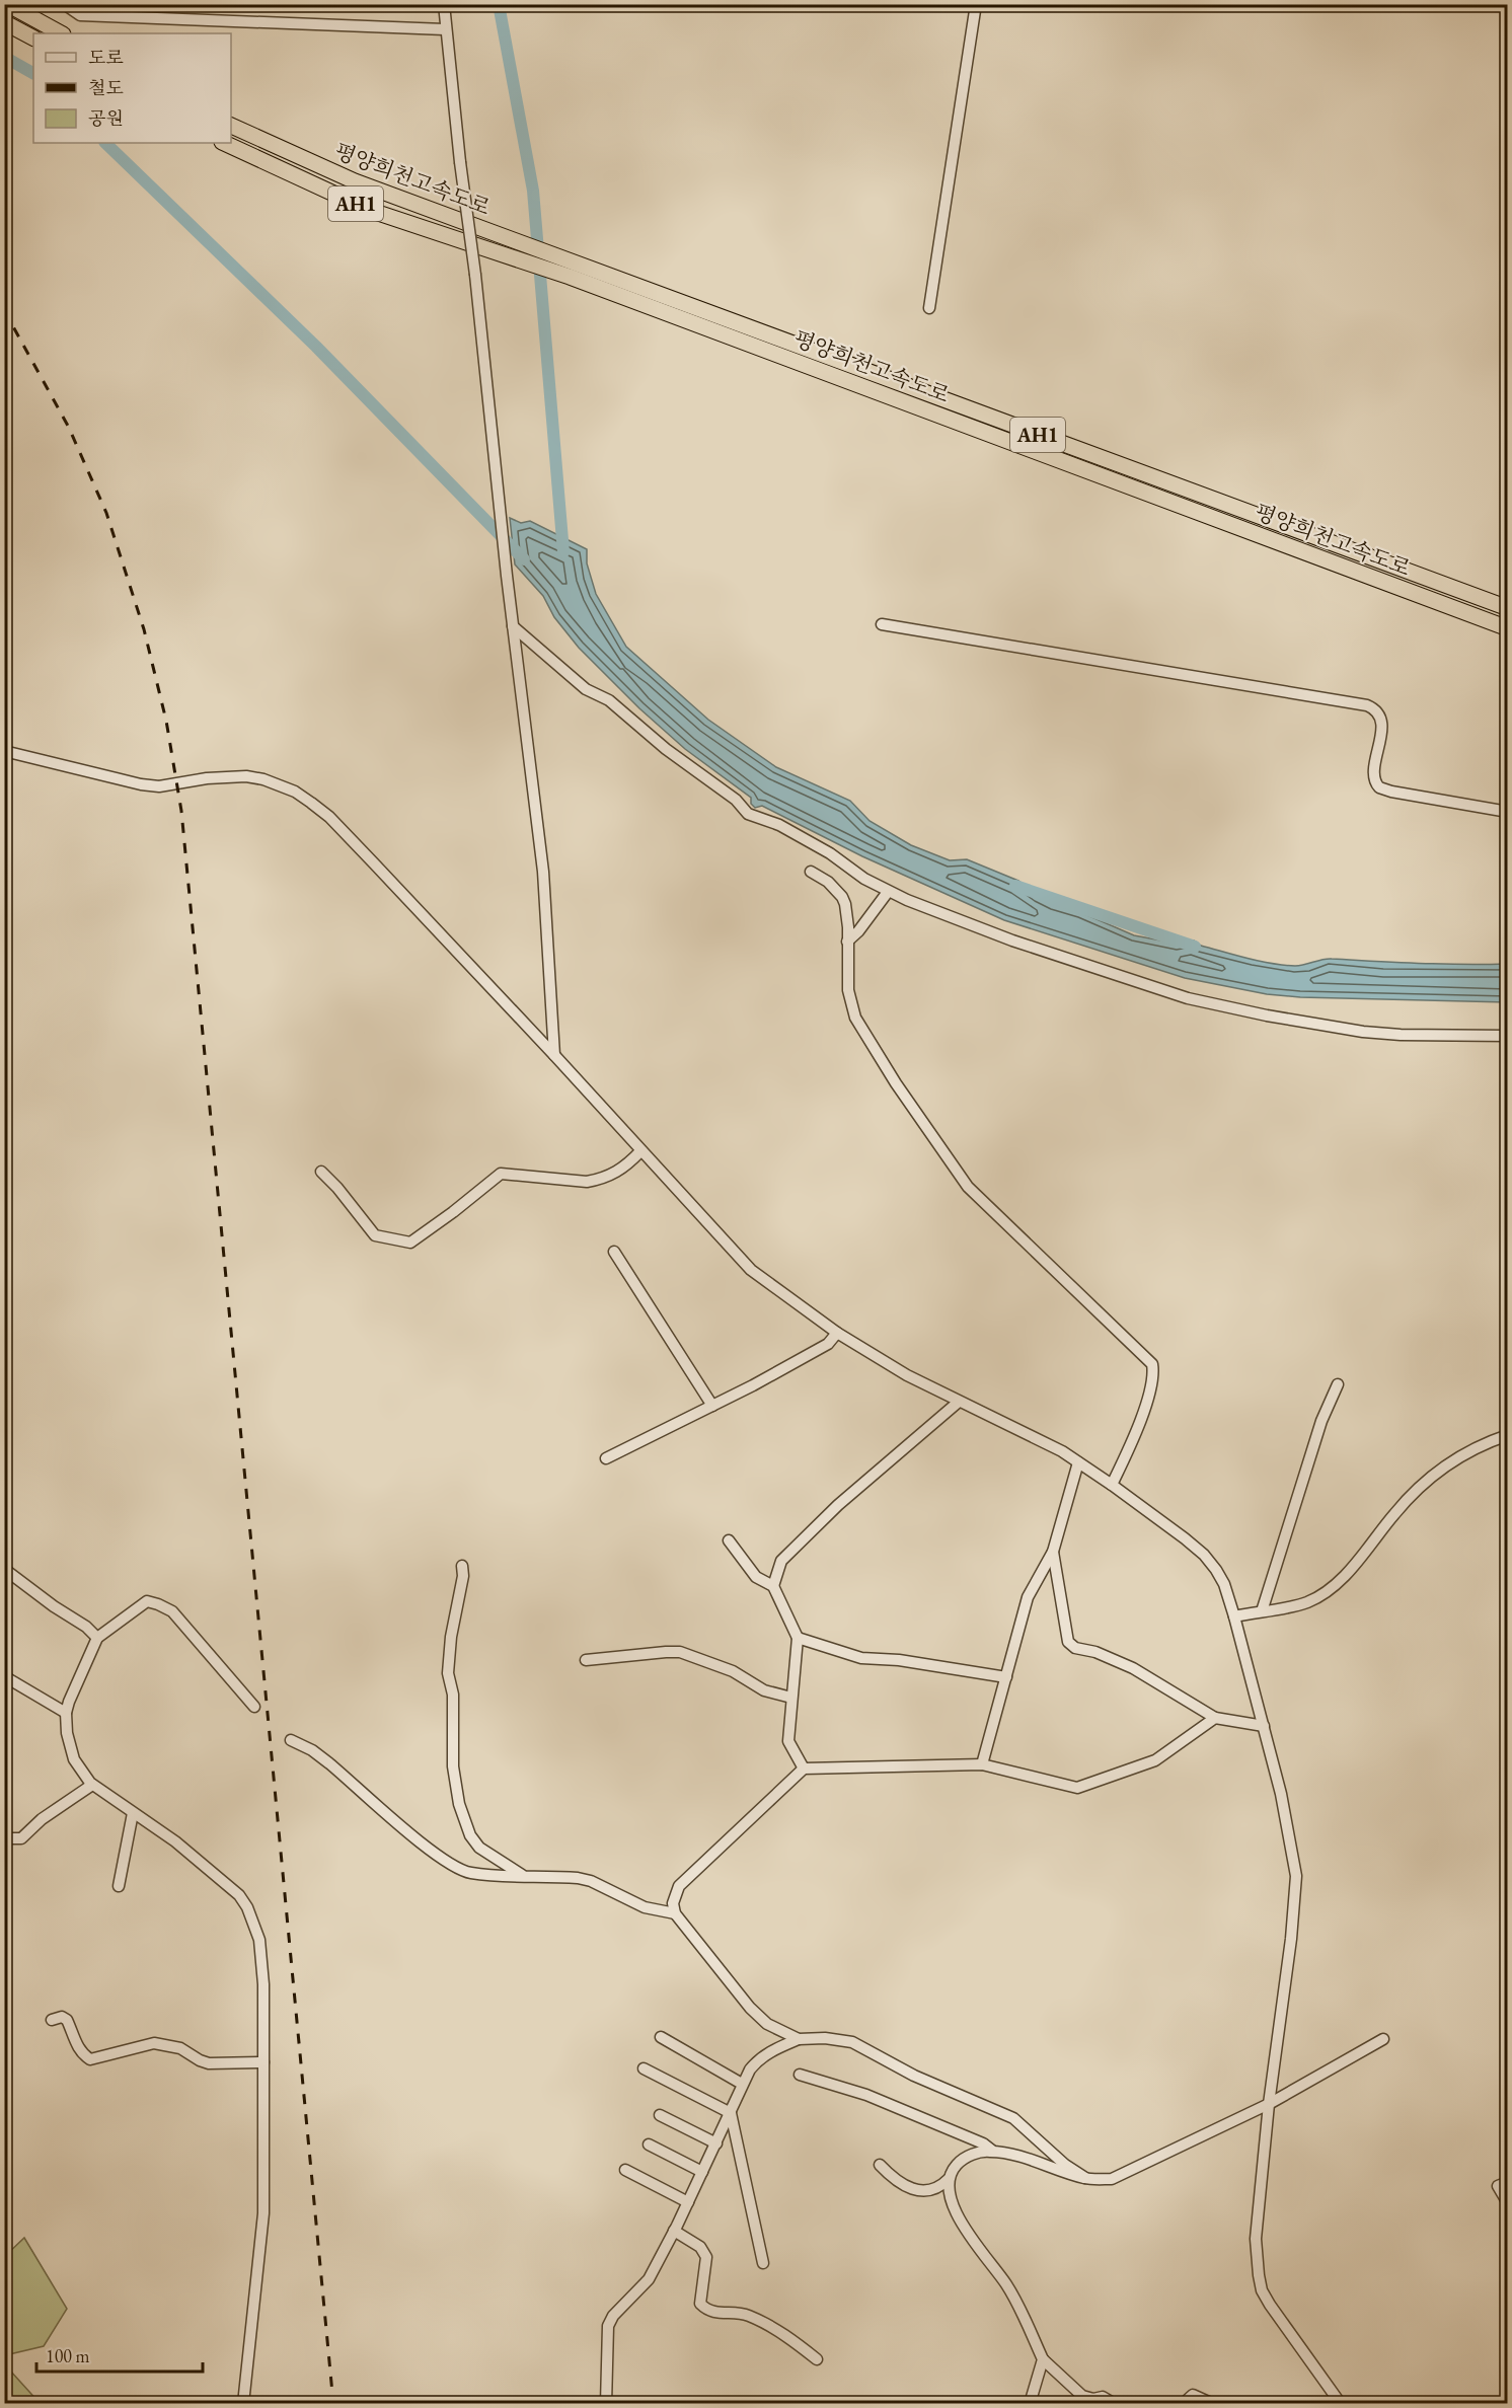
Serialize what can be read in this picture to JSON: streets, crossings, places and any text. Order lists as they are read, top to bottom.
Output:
{
  "streets": {
    "highway": ["평양희천고속도로", "AH1"]
  },
  "legend": ["도로", "철도", "공원"],
  "scale_bar": "100 m"
}
